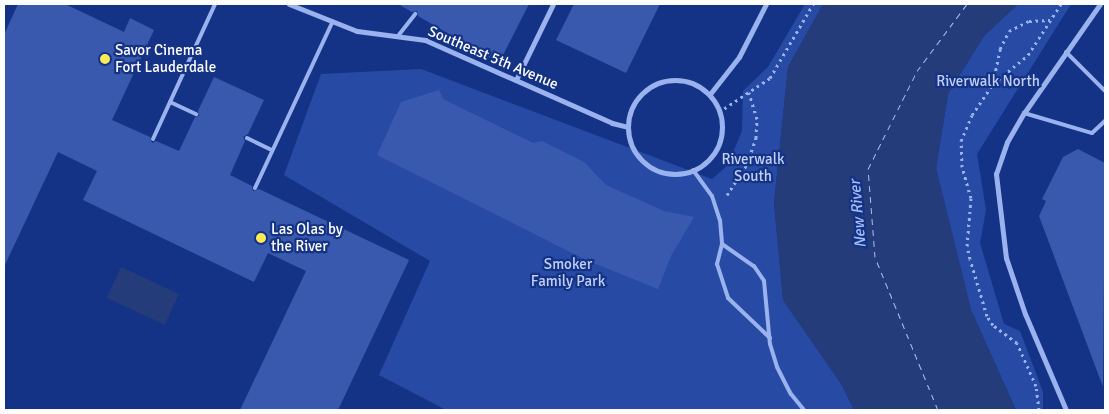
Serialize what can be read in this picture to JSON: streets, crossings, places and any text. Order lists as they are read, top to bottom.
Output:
{
  "streets": {
    "street": ["Southeast 5th Avenue"]
  },
  "water": ["New River"],
  "parks": ["Riverwalk North", "Riverwalk South", "Smoker Family Park"],
  "places": ["Savor Cinema Fort Lauderdale", "Las Olas by the River"]
}
